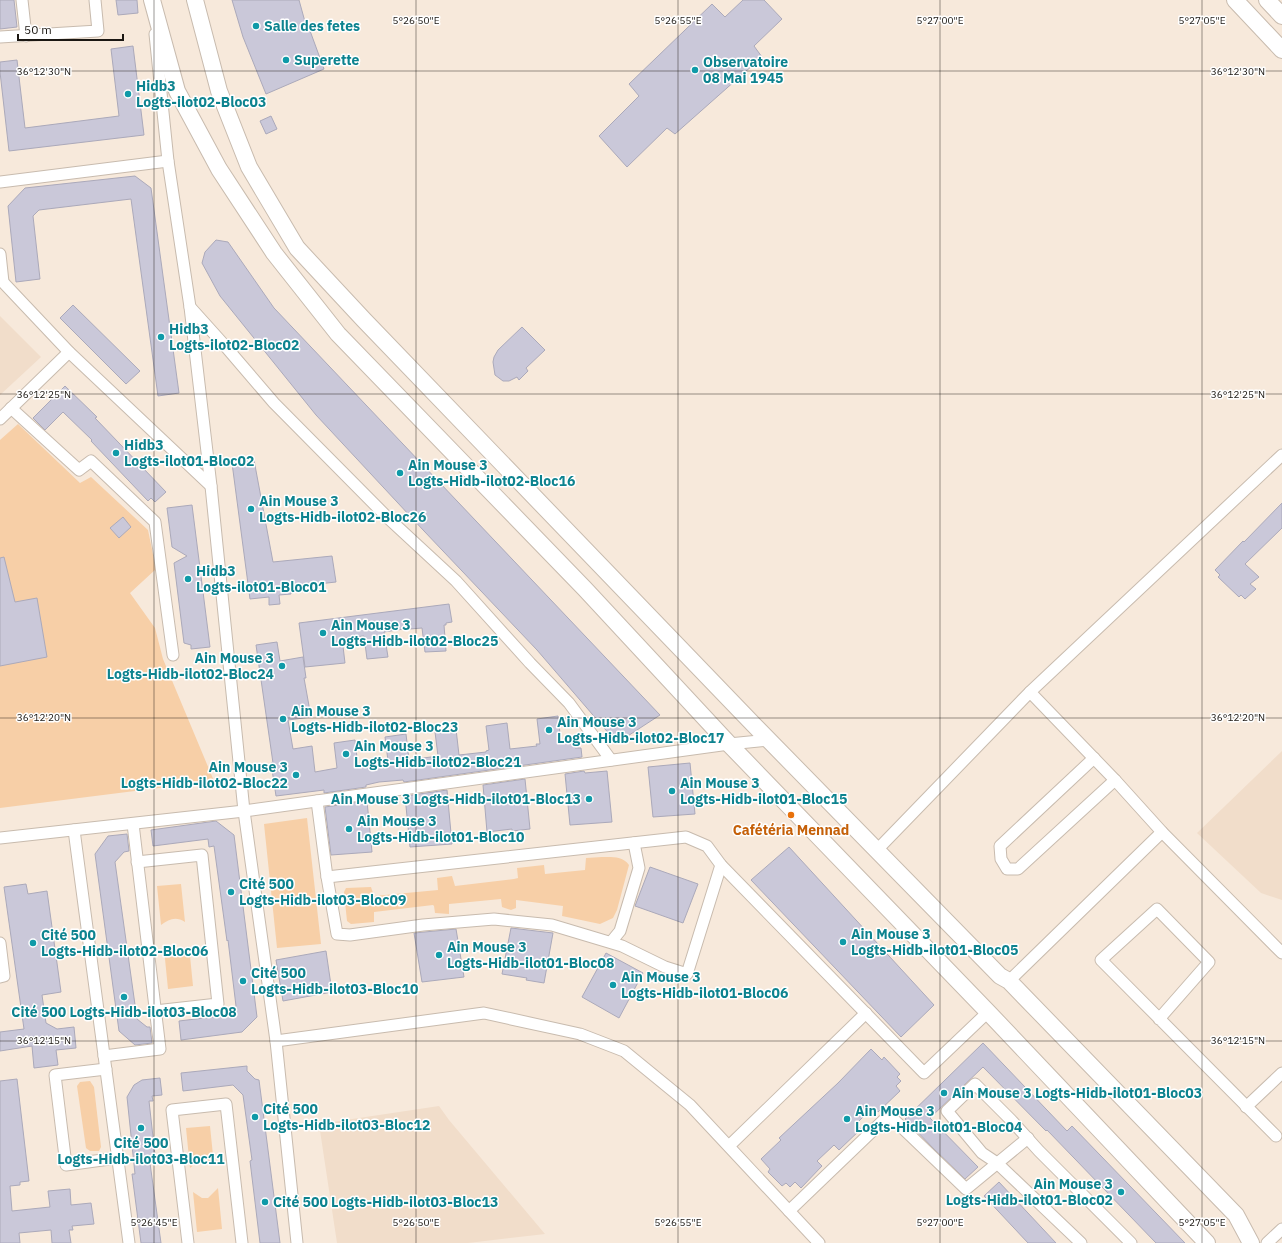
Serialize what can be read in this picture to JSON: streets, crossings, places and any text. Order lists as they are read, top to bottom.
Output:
{
  "places": [
    "Salle des fetes",
    "Superette",
    "Observatoire 08 Mai 1945",
    "Hidb3 Logts-ilot02-Bloc03",
    "Hidb3 Logts-ilot02-Bloc02",
    "Hidb3 Logts-ilot01-Bloc02",
    "Ain Mouse 3 Logts-Hidb-ilot02-Bloc16",
    "Ain Mouse 3 Logts-Hidb-ilot02-Bloc26",
    "Hidb3 Logts-ilot01-Bloc01",
    "Ain Mouse 3 Logts-Hidb-ilot02-Bloc25",
    "Ain Mouse 3 Logts-Hidb-ilot02-Bloc24",
    "Ain Mouse 3 Logts-Hidb-ilot02-Bloc23",
    "Ain Mouse 3 Logts-Hidb-ilot02-Bloc17",
    "Ain Mouse 3 Logts-Hidb-ilot02-Bloc21",
    "Ain Mouse 3 Logts-Hidb-ilot02-Bloc22",
    "Ain Mouse 3 Logts-Hidb-ilot01-Bloc15",
    "Ain Mouse 3 Logts-Hidb-ilot01-Bloc13",
    "Cafétéria Mennad",
    "Ain Mouse 3 Logts-Hidb-ilot01-Bloc10",
    "Cité 500 Logts-Hidb-ilot03-Bloc09",
    "Ain Mouse 3 Logts-Hidb-ilot01-Bloc05",
    "Cité 500 Logts-Hidb-ilot02-Bloc06",
    "Ain Mouse 3 Logts-Hidb-ilot01-Bloc08",
    "Cité 500 Logts-Hidb-ilot03-Bloc10",
    "Ain Mouse 3 Logts-Hidb-ilot01-Bloc06",
    "Cité 500 Logts-Hidb-ilot03-Bloc08",
    "Ain Mouse 3 Logts-Hidb-ilot01-Bloc03",
    "Cité 500 Logts-Hidb-ilot03-Bloc12",
    "Ain Mouse 3 Logts-Hidb-ilot01-Bloc04",
    "Cité 500 Logts-Hidb-ilot03-Bloc11",
    "Ain Mouse 3 Logts-Hidb-ilot01-Bloc02",
    "Cité 500 Logts-Hidb-ilot03-Bloc13"
  ],
  "scale_bar": "50 m",
  "coordinates": [
    "5°26'50\"E",
    "5°26'55\"E",
    "5°27'00\"E",
    "5°27'05\"E",
    "36°12'30\"N",
    "36°12'25\"N",
    "36°12'20\"N",
    "36°12'15\"N",
    "5°26'45\"E"
  ]
}
